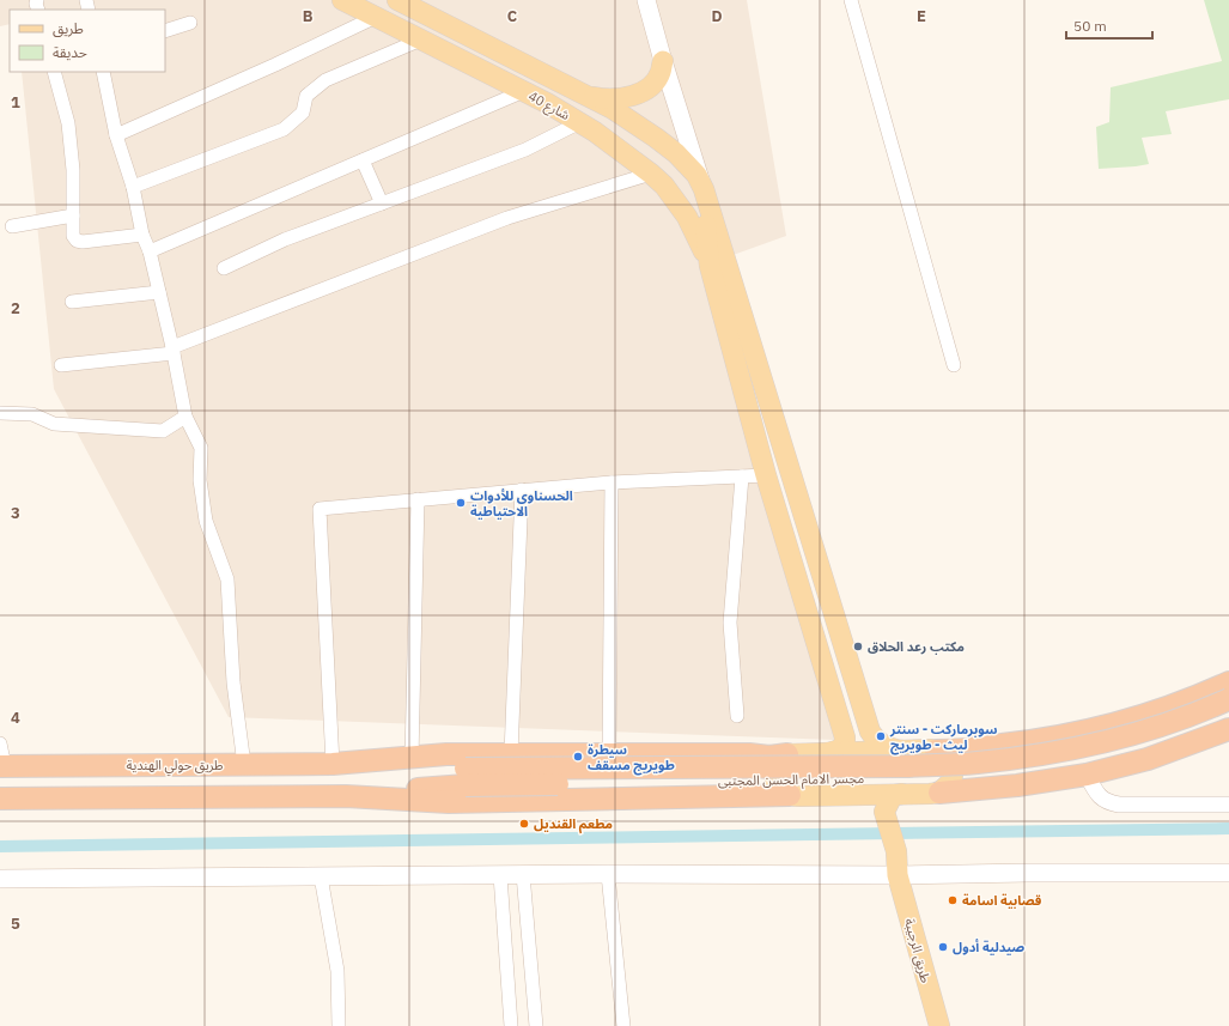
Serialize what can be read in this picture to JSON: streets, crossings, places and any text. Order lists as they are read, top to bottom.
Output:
{
  "streets": {
    "highway": ["طريق حولي الهندية", "مجسر الامام الحسن المجتبى"],
    "main road": ["شارع 40", "طريق الرجيبة"]
  },
  "crossings": [
    ["طريق حولي الهندية", "مجسر الامام الحسن المجتبى"]
  ],
  "places": [
    "الحسناوي للأدوات الاحتياطية",
    "مكتب رعد الحلاق",
    "سوبرماركت - سنتر ليث - طويريج",
    "سيطرة طويريج مسقف",
    "مطعم القنديل",
    "قصابية اسامة",
    "صيدلية أدول"
  ],
  "legend": ["طريق", "حديقة"],
  "scale_bar": "50 m",
  "grid": {
    "columns": [
      "B",
      "C",
      "D",
      "E"
    ],
    "rows": [
      "1",
      "2",
      "3",
      "4",
      "5"
    ]
  }
}
